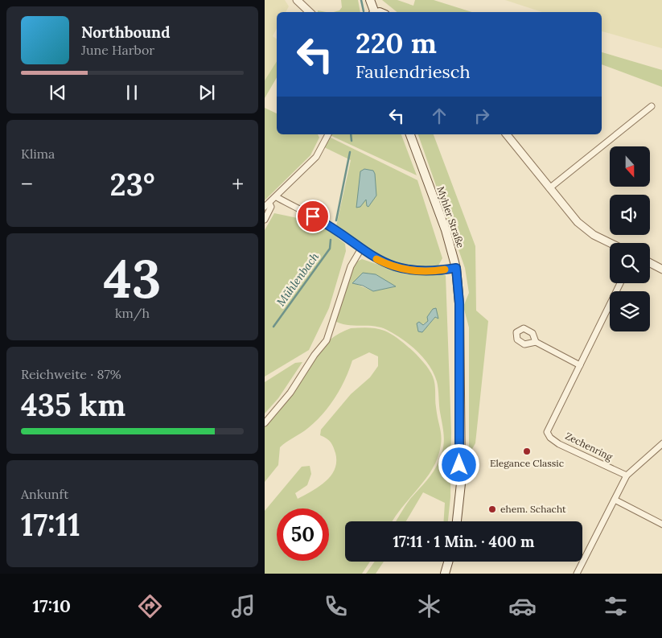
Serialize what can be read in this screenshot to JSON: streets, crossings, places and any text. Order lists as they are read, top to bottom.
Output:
{
  "streets": {
    "main road": ["Myhler Straße"],
    "street": ["Zechenring"]
  },
  "water": ["Mühlenbach"],
  "places": ["Elegance Classic", "ehem. Schacht"],
  "north": "bottom",
  "page": {
    "turn": ["220 m", "Faulendriesch"],
    "song": ["Northbound", "June Harbor"],
    "tile": [
      "Klima",
      ["43", "km/h"],
      ["Reichweite · 87%", "435 km"],
      ["Ankunft", "17:11"]
    ],
    "heat": ["−", "23°", "+"],
    "limit": "50",
    "trip": "17:11 · 1 Min. · 400 m",
    "tabs": "17:10"
  }
}
